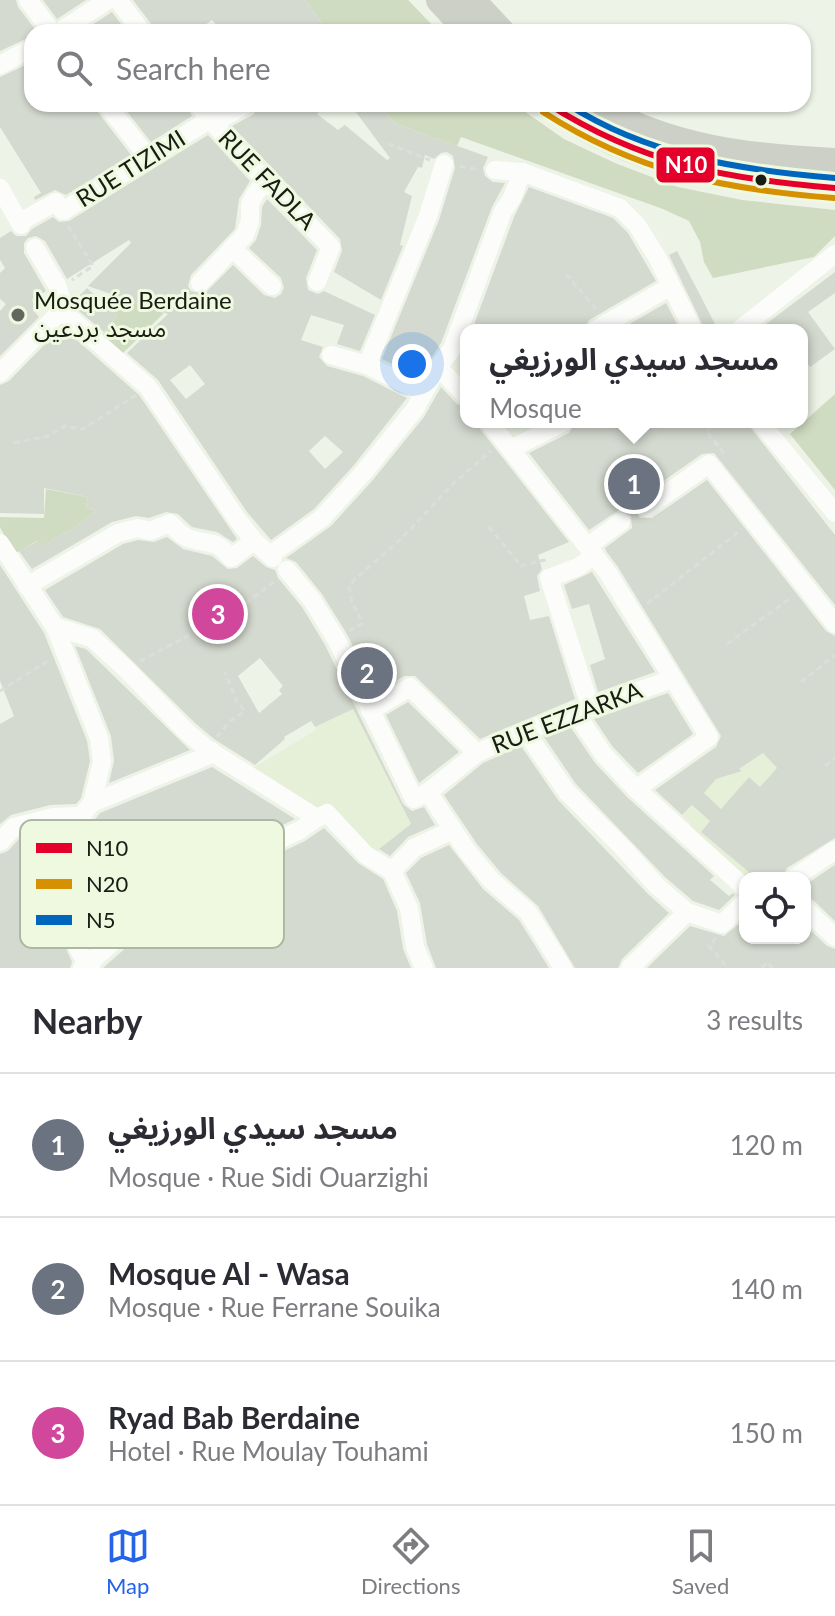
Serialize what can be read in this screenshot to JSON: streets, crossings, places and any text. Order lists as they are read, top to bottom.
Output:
{
  "streets": {
    "street": ["RUE TIZIMI", "RUE FADLA", "RUE EZZARKA"]
  },
  "crossings": [
    ["RUE TIZIMI", "RUE FADLA"]
  ],
  "places": ["Mosquée Berdaine مسجد بردعين"],
  "lines": ["transit line N10", "transit line N20", "transit line N5"],
  "legend": ["N10", "N20", "N5"],
  "page": {
    "search": "Search here",
    "popup": ["مسجد سيدي الورزيغي", "Mosque"],
    "pins": ["1", "3", "2"],
    "heading": ["Nearby", "3 results"],
    "list": [
      {
        "mark": "1",
        "name": "مسجد سيدي الورزيغي",
        "note": "Mosque · Rue Sidi Ouarzighi",
        "value": "120 m"
      },
      {
        "mark": "2",
        "name": "Mosque Al - Wasa",
        "note": "Mosque · Rue Ferrane Souika",
        "value": "140 m"
      },
      {
        "mark": "3",
        "name": "Ryad Bab Berdaine",
        "note": "Hotel · Rue Moulay Touhami",
        "value": "150 m"
      }
    ],
    "nav": ["Map", "Directions", "Saved"]
  }
}
